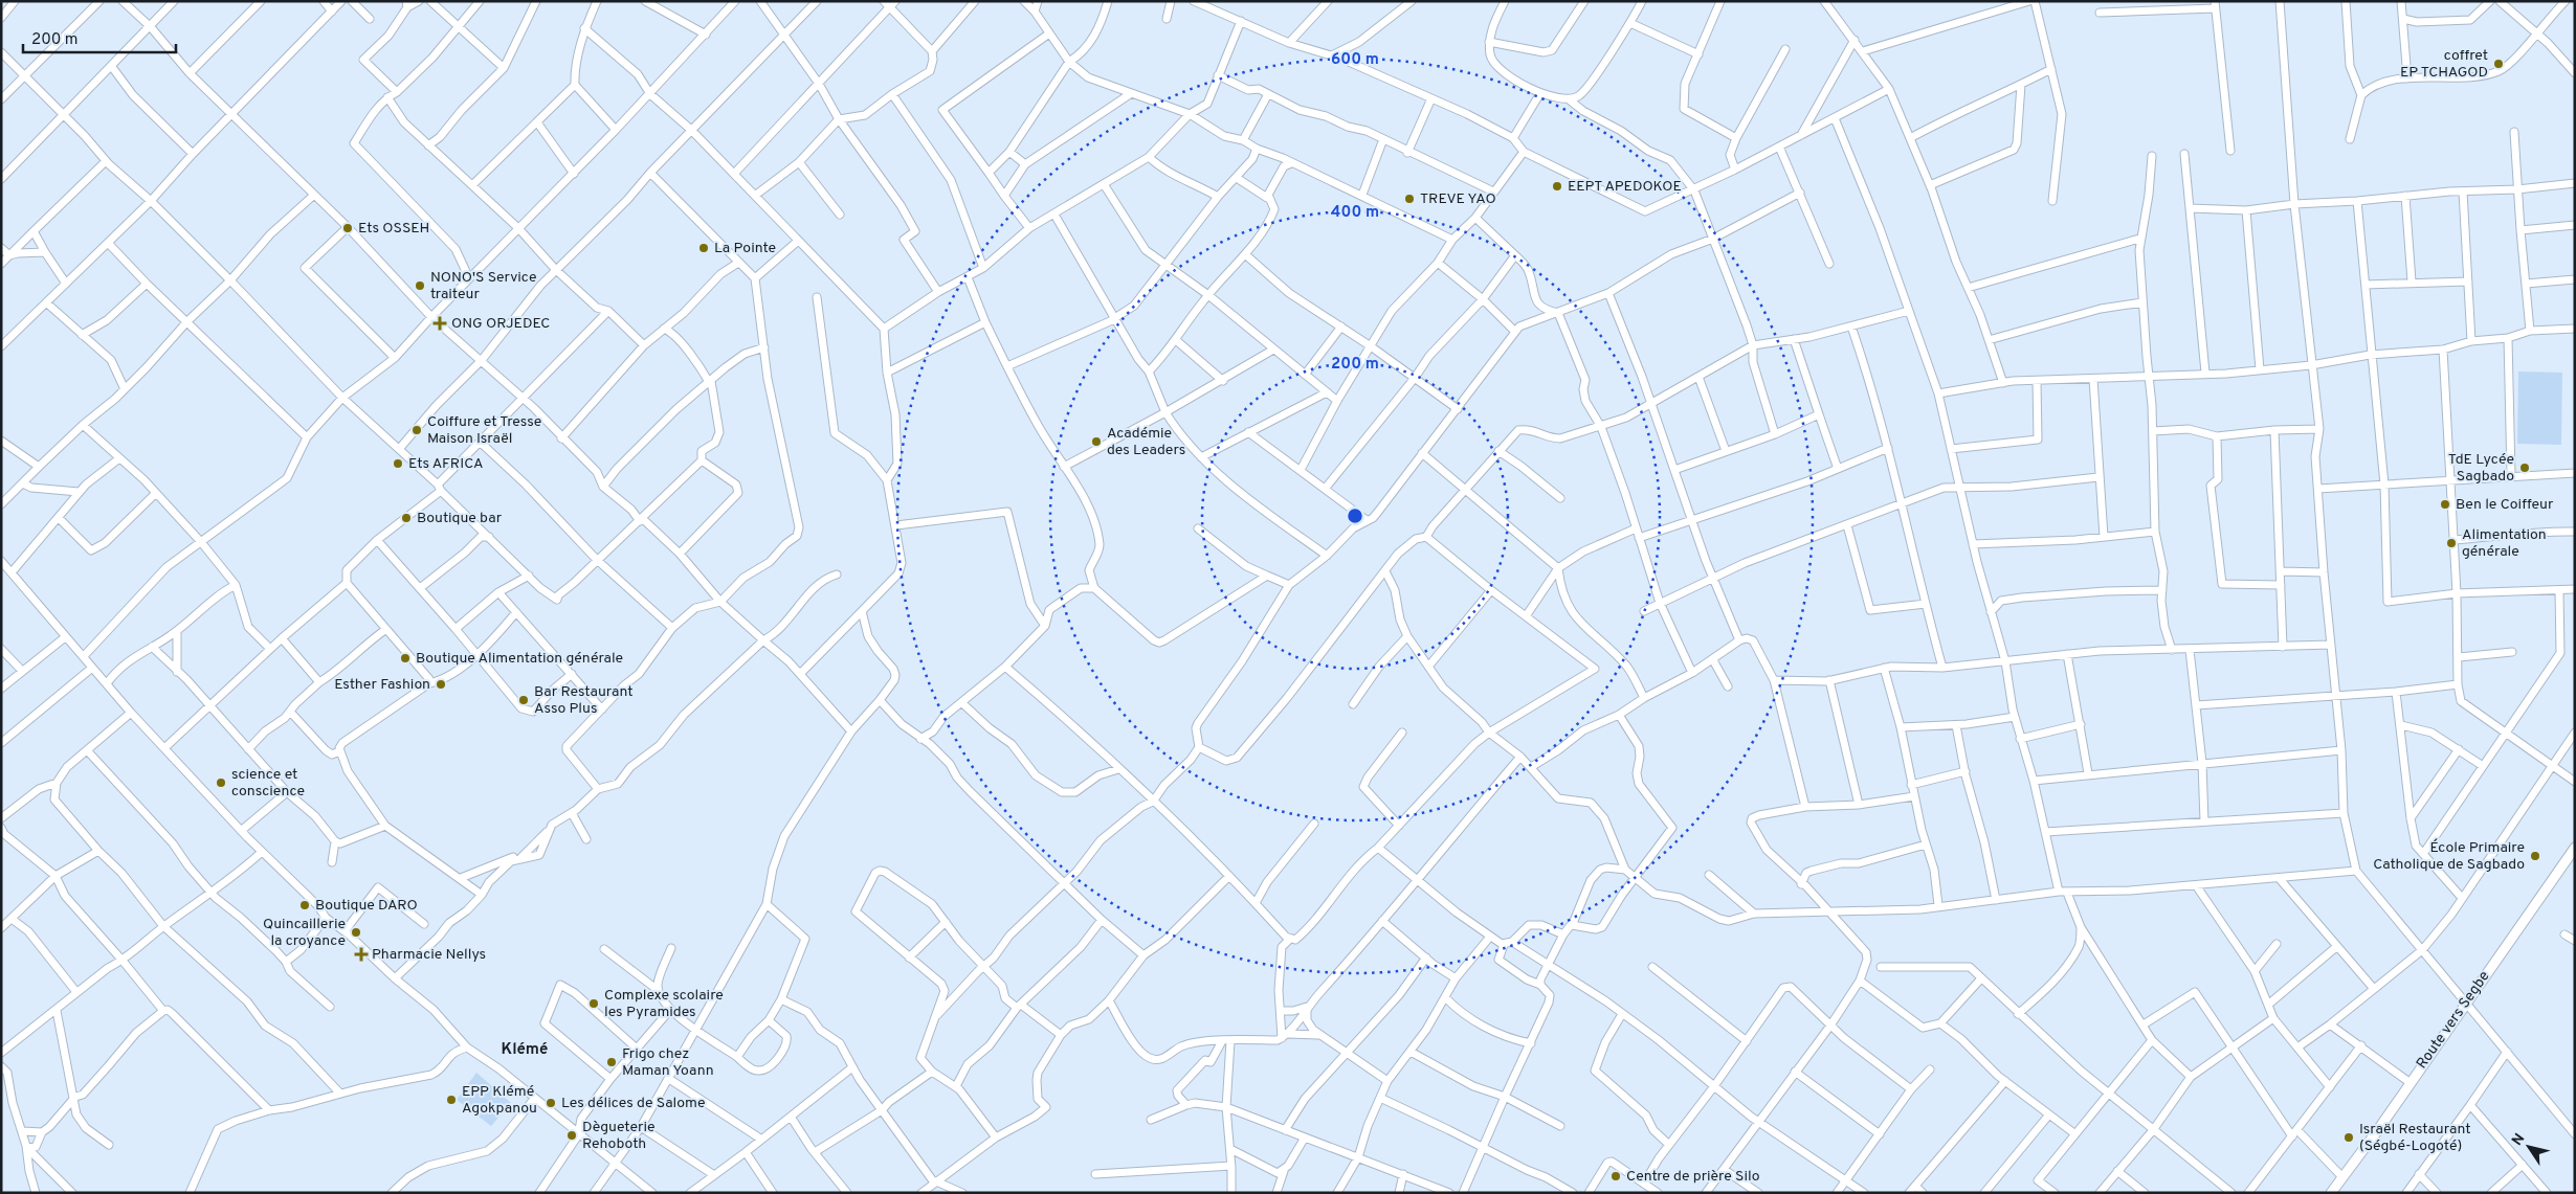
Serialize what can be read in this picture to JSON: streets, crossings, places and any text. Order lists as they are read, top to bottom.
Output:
{
  "streets": {
    "main road": ["Route vers Segbe"]
  },
  "districts": ["Klémé"],
  "places": {
    "other": [
      "coffret EP TCHAGOD",
      "EEPT APEDOKOE",
      "TREVE YAO",
      "Ets OSSEH",
      "La Pointe",
      "NONO'S Service traiteur",
      "Coiffure et Tresse Maison Israël",
      "Académie des Leaders",
      "Ets AFRICA",
      "TdE Lycée Sagbado",
      "Ben le Coiffeur",
      "Boutique bar",
      "Alimentation générale",
      "Boutique Alimentation générale",
      "Esther Fashion",
      "Bar Restaurant Asso Plus",
      "science et conscience",
      "École Primaire Catholique de Sagbado",
      "Boutique DARO",
      "Quincaillerie la croyance",
      "Complexe scolaire les Pyramides",
      "Frigo chez Maman Yoann",
      "EPP Klémé Agokpanou",
      "Les délices de Salome",
      "Dègueterie Rehoboth",
      "Israël Restaurant (Ségbé-Logoté)",
      "Centre de prière Silo"
    ],
    "health": ["ONG ORJEDEC", "Pharmacie Nellys"]
  },
  "scale_bar": "200 m",
  "north": "top left",
  "rings": ["600 m", "400 m", "200 m"]
}
